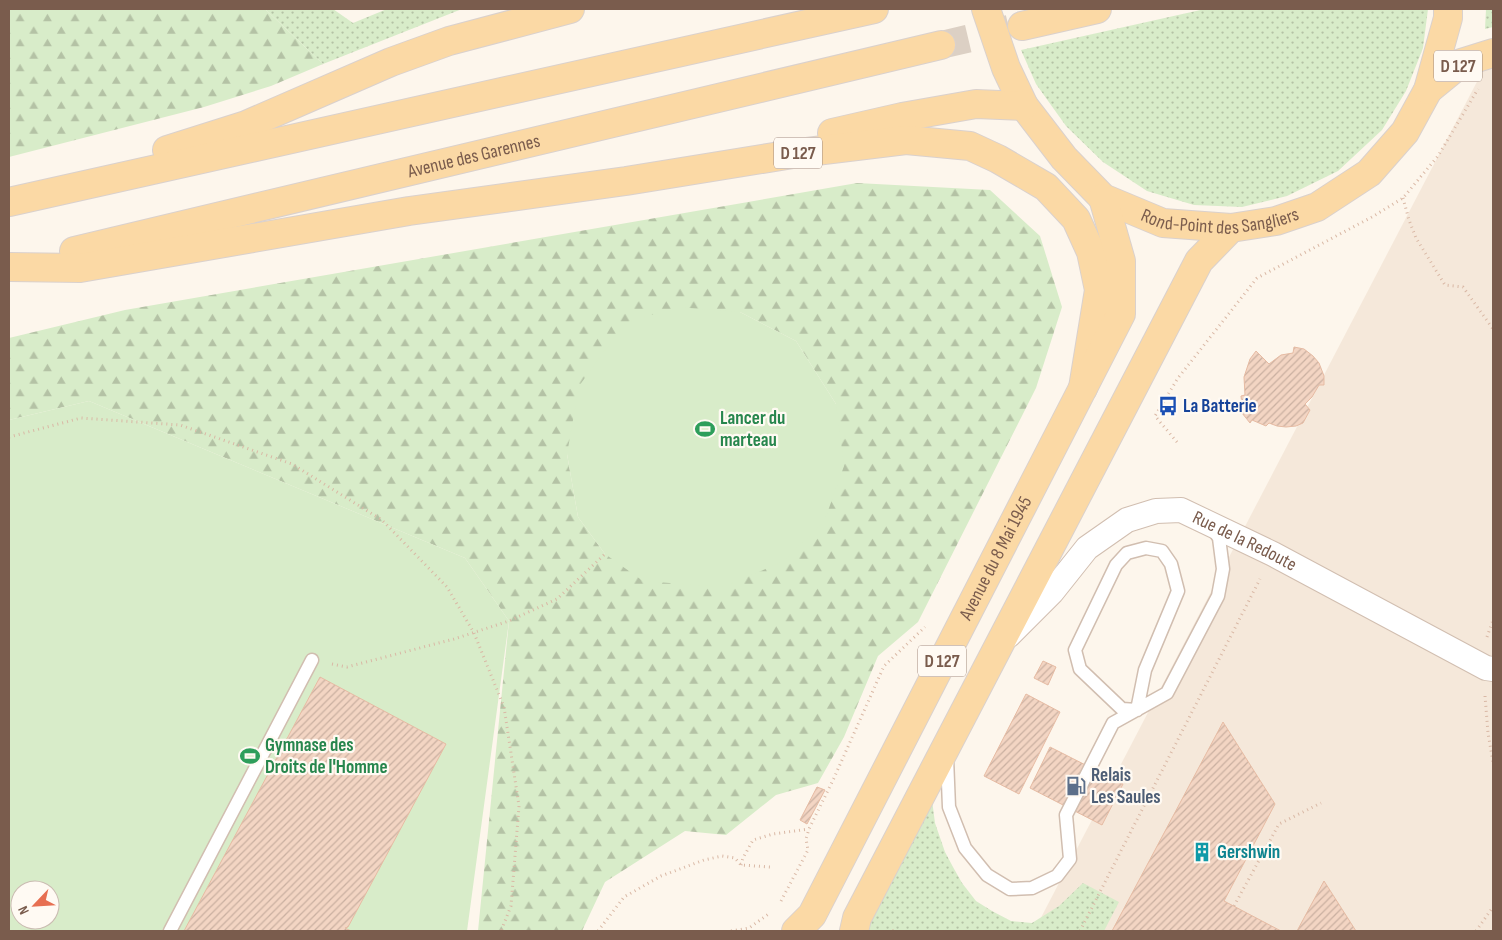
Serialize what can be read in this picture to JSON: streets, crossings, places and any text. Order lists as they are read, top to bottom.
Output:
{
  "streets": {
    "main road": [
      "D 127",
      "Avenue des Garennes",
      "Rond-Point des Sangliers",
      "Avenue du 8 Mai 1945"
    ],
    "street": ["Rue de la Redoute"]
  },
  "crossings": [
    ["D 127", "Rond-Point des Sangliers"],
    ["D 127", "Rue de la Redoute"],
    ["D 127", "Avenue du 8 Mai 1945"],
    ["Rond-Point des Sangliers", "Avenue du 8 Mai 1945"]
  ],
  "places": {
    "bus stop": ["La Batterie"],
    "sports": ["Lancer du marteau", "Gymnase des Droits de l'Homme"],
    "fuel station": ["Relais Les Saules"],
    "building": ["Gershwin"]
  },
  "north": "bottom left"
}
